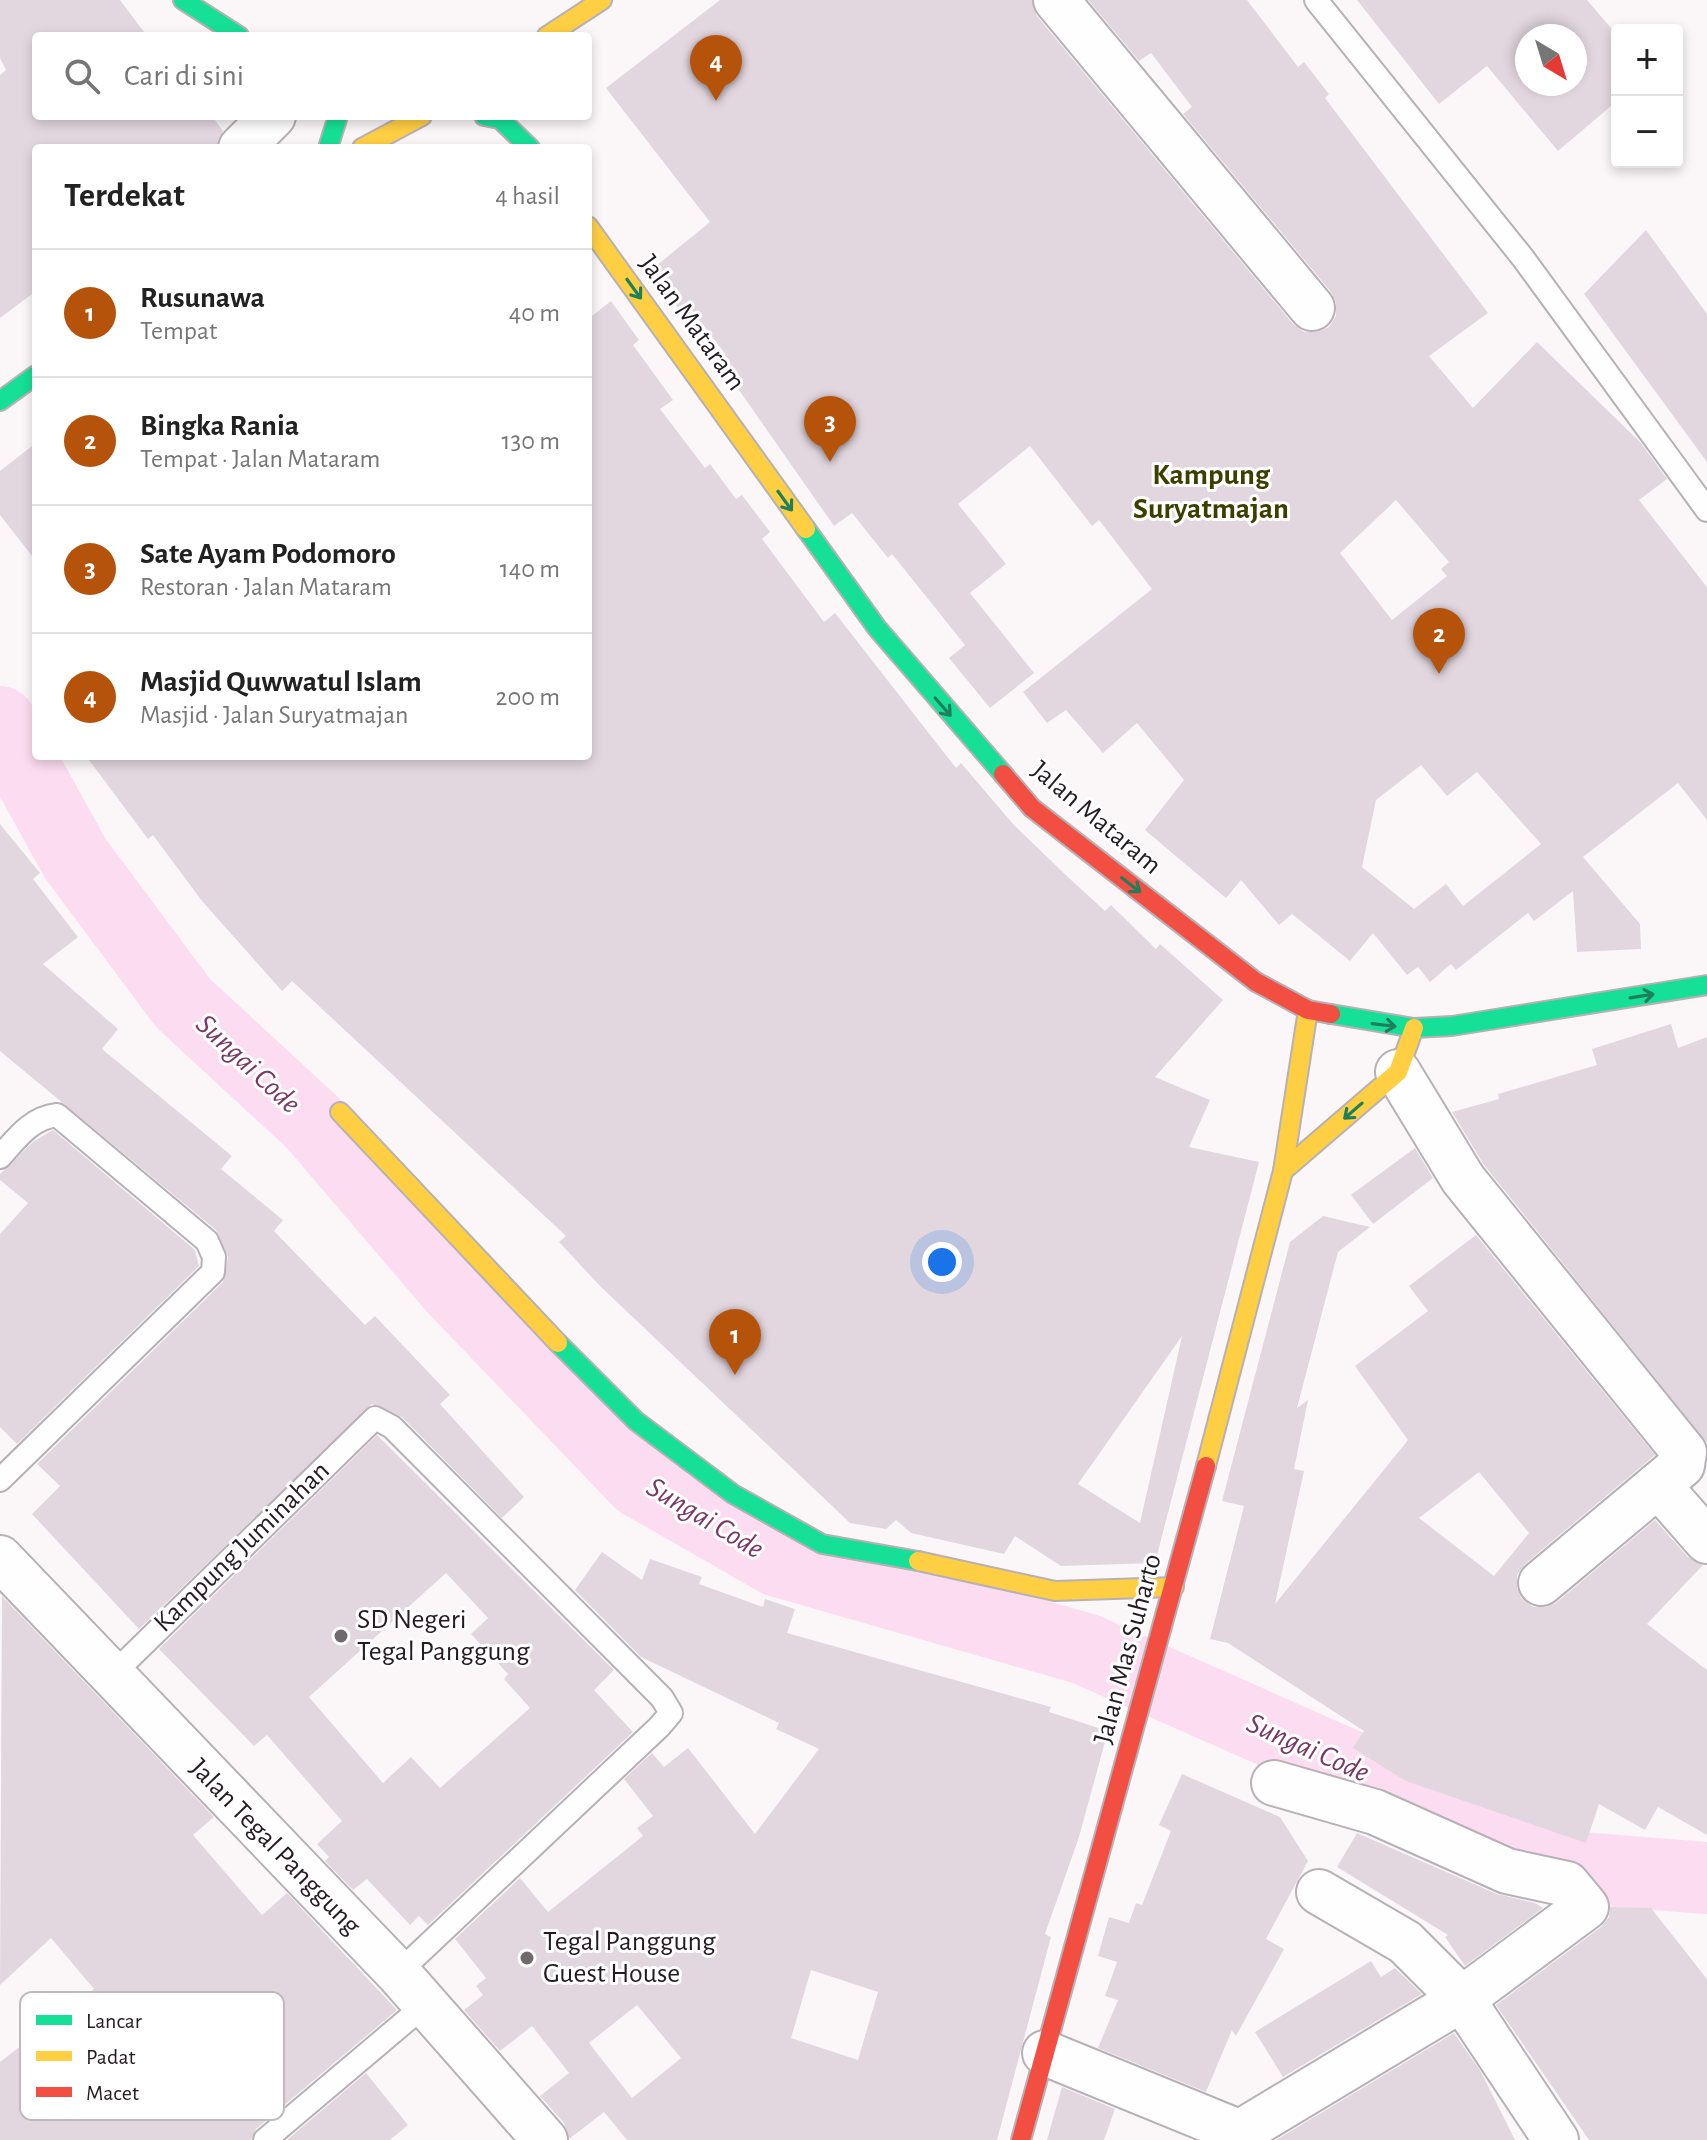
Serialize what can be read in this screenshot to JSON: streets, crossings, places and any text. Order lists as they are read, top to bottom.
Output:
{
  "streets": {
    "street": ["Jalan Mataram", "Jalan Mas Suharto", "Jalan Tegal Panggung"],
    "lane": ["Kampung Juminahan"]
  },
  "crossings": [
    ["Jalan Mataram", "Jalan Mas Suharto"],
    ["Kampung Juminahan", "Jalan Tegal Panggung"]
  ],
  "one_way": ["Jalan Mataram"],
  "districts": ["Kampung Suryatmajan"],
  "water": ["Sungai Code"],
  "places": ["SD Negeri Tegal Panggung", "Tegal Panggung Guest House"],
  "legend": ["Lancar", "Padat", "Macet"],
  "north": "bottom right",
  "page": {
    "map_buttons": ["+", "−"],
    "search": "Cari di sini",
    "pins": [
      "4",
      "3",
      "2",
      "1"
    ],
    "heading": ["Terdekat", "4 hasil"],
    "list": [
      {
        "mark": "1",
        "name": "Rusunawa",
        "note": "Tempat",
        "value": "40 m"
      },
      {
        "mark": "2",
        "name": "Bingka Rania",
        "note": "Tempat · Jalan Mataram",
        "value": "130 m"
      },
      {
        "mark": "3",
        "name": "Sate Ayam Podomoro",
        "note": "Restoran · Jalan Mataram",
        "value": "140 m"
      },
      {
        "mark": "4",
        "name": "Masjid Quwwatul Islam",
        "note": "Masjid · Jalan Suryatmajan",
        "value": "200 m"
      }
    ]
  }
}
